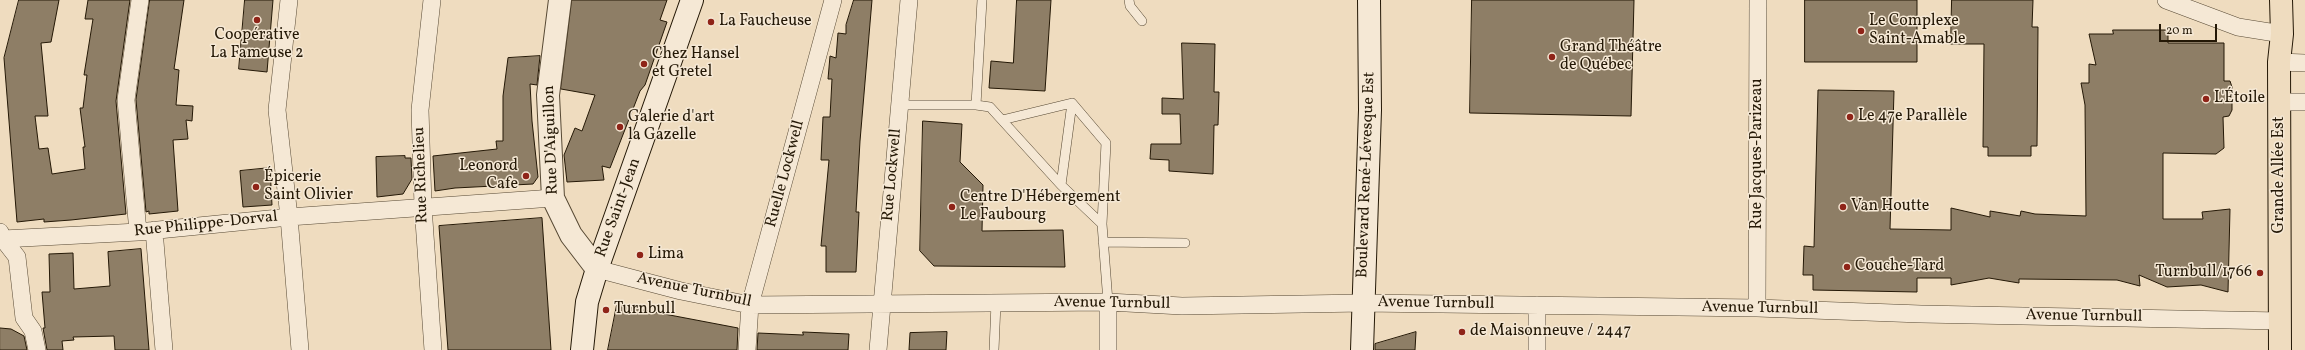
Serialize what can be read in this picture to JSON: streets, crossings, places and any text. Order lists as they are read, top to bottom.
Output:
{
  "streets": {
    "main road": [
      "Rue D'Aiguillon",
      "Boulevard René-Lévesque Est",
      "Grande Allée Est",
      "Rue Saint-Jean"
    ],
    "street": [
      "Rue Jacques-Parizeau",
      "Ruelle Lockwell",
      "Rue Richelieu",
      "Rue Lockwell",
      "Rue Philippe-Dorval",
      "Avenue Turnbull"
    ]
  },
  "crossings": [
    ["Rue D'Aiguillon", "Rue Saint-Jean"],
    ["Rue D'Aiguillon", "Rue Philippe-Dorval"],
    ["Rue D'Aiguillon", "Avenue Turnbull"],
    ["Rue Jacques-Parizeau", "Avenue Turnbull"],
    ["Ruelle Lockwell", "Avenue Turnbull"],
    ["Rue Richelieu", "Rue Philippe-Dorval"],
    ["Rue Lockwell", "Avenue Turnbull"],
    ["Boulevard René-Lévesque Est", "Avenue Turnbull"],
    ["Grande Allée Est", "Avenue Turnbull"],
    ["Rue Saint-Jean", "Avenue Turnbull"]
  ],
  "places": [
    "Coopérative La Fameuse 2",
    "La Faucheuse",
    "Le Complexe Saint-Amable",
    "Grand Théâtre de Québec",
    "Chez Hansel et Gretel",
    "L'Étoile",
    "Le 47e Parallèle",
    "Galerie d'art la Gazelle",
    "Leonord Cafe",
    "Épicerie Saint Olivier",
    "Centre D'Hébergement Le Faubourg",
    "Van Houtte",
    "Lima",
    "Couche-Tard",
    "Turnbull/1766",
    "Turnbull",
    "de Maisonneuve / 2447"
  ],
  "scale_bar": "20 m"
}
